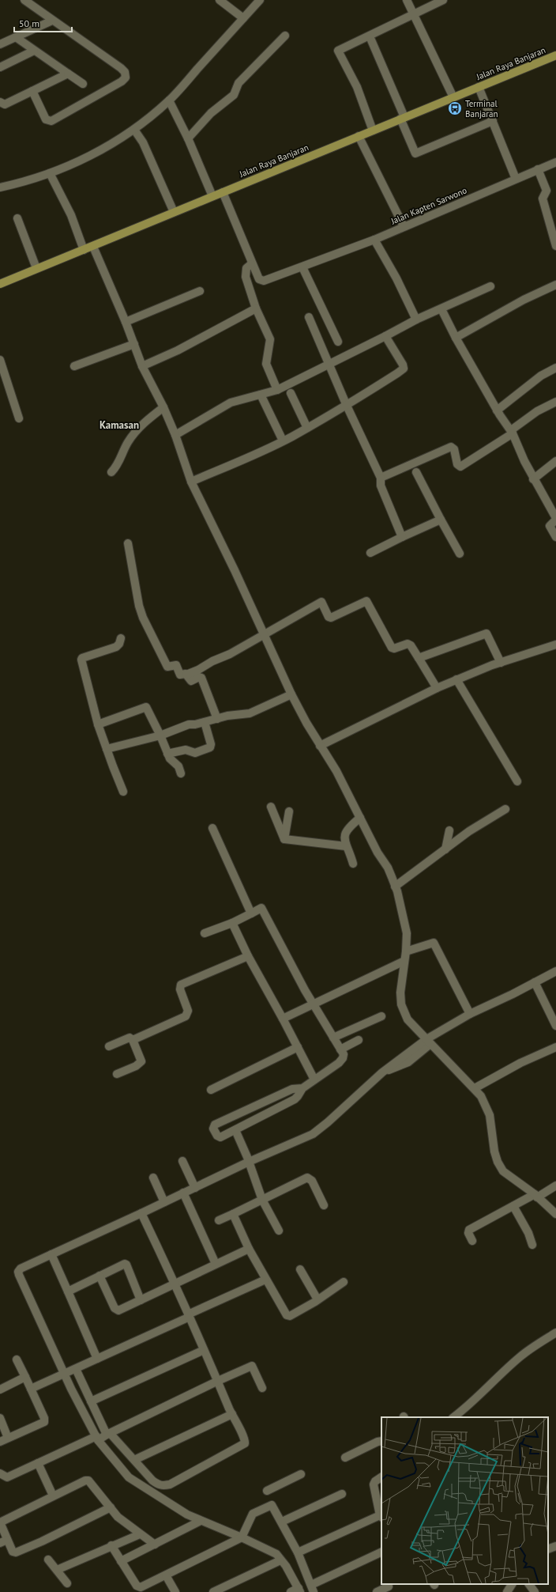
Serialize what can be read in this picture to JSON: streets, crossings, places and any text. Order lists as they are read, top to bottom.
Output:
{
  "streets": {
    "main road": ["Jalan Raya Banjaran"],
    "street": ["Jalan Kapten Sarwono"]
  },
  "districts": ["Kamasan"],
  "places": {
    "bus stop": ["Terminal Banjaran"]
  },
  "scale_bar": "50 m"
}
